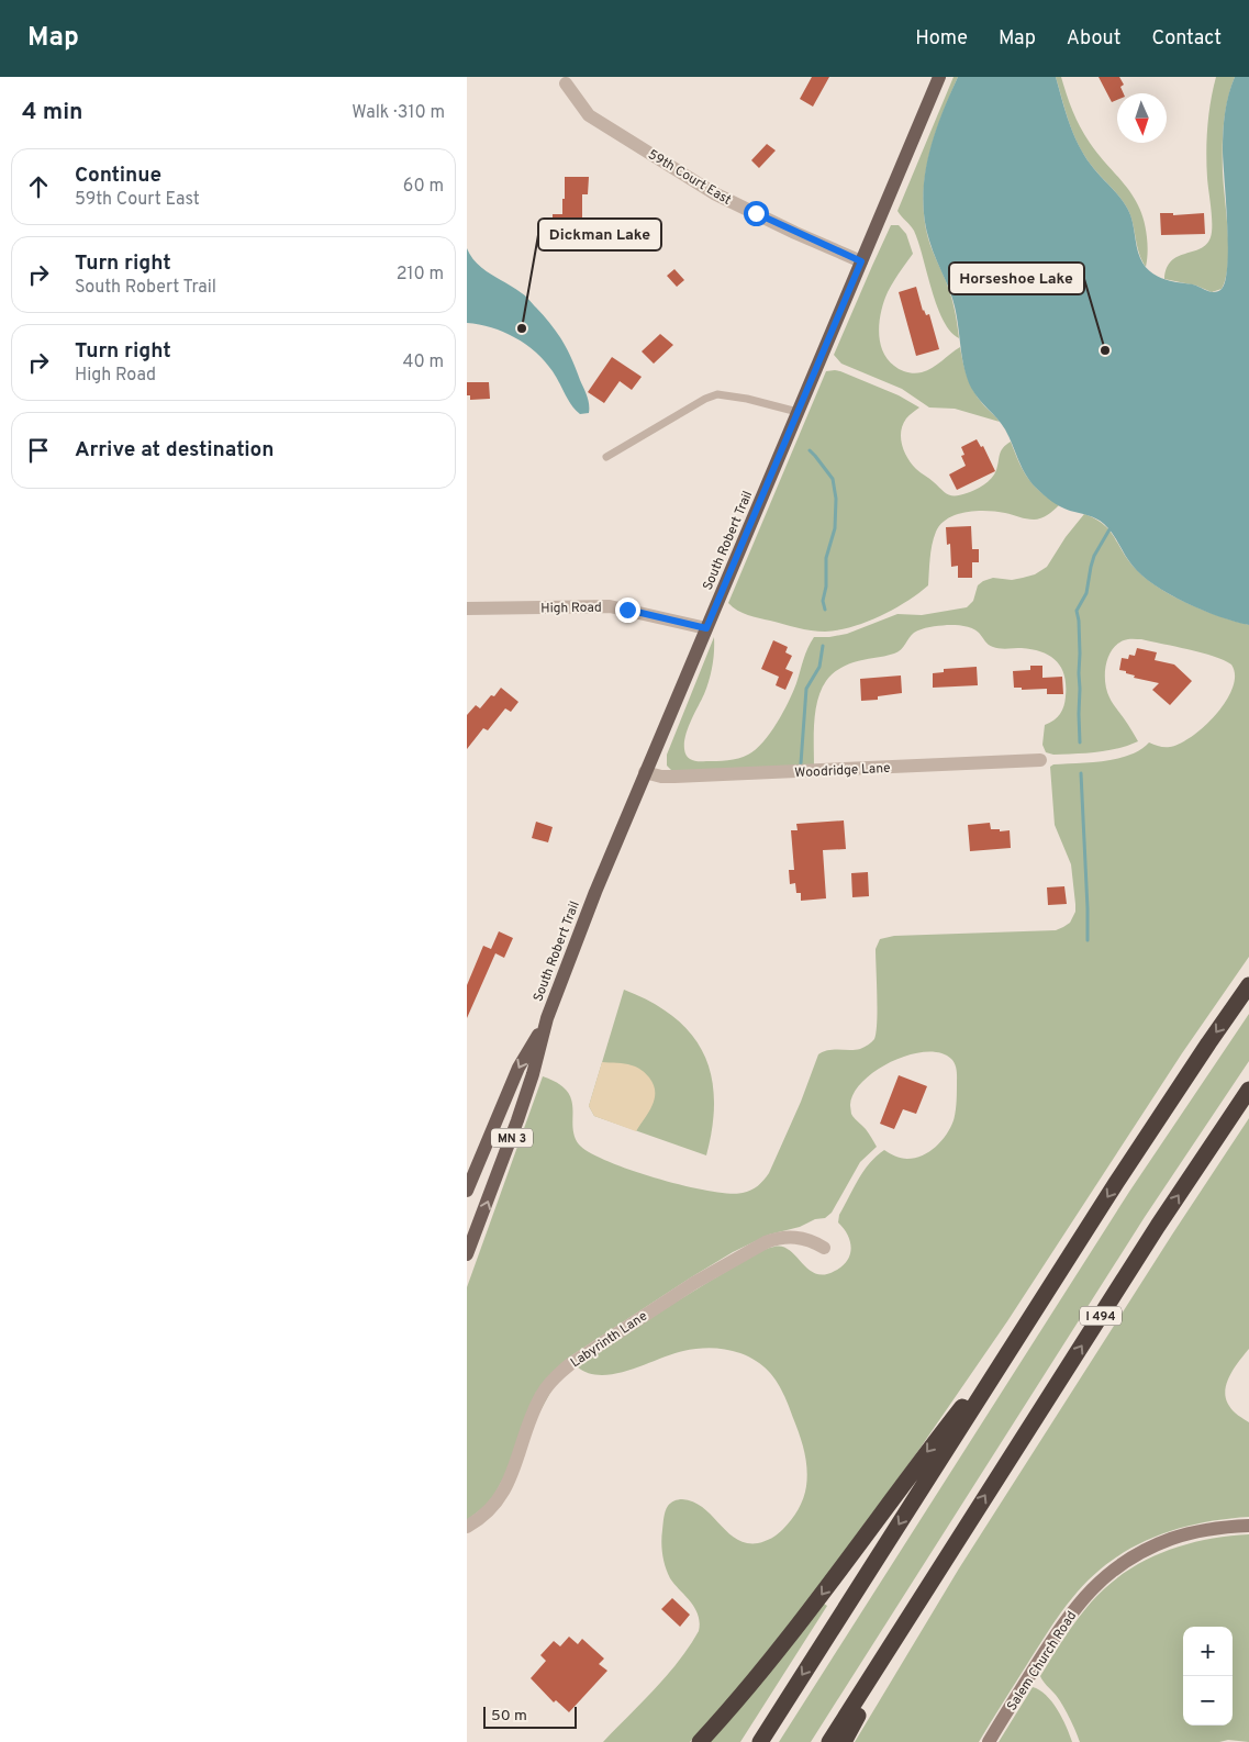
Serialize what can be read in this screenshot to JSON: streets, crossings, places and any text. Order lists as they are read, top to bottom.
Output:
{
  "streets": {
    "highway": ["I 494"],
    "main road": ["South Robert Trail", "MN 3"],
    "street": [
      "59th Court East",
      "High Road",
      "Woodridge Lane",
      "Labyrinth Lane",
      "Salem Church Road"
    ]
  },
  "crossings": [
    ["59th Court East", "South Robert Trail"],
    ["South Robert Trail", "High Road"],
    ["South Robert Trail", "Woodridge Lane"]
  ],
  "places": ["Dickman Lake", "Horseshoe Lake"],
  "scale_bar": "50 m",
  "north": "bottom",
  "page": {
    "header": "Map",
    "nav": [
      "Home",
      "Map",
      "About",
      "Contact"
    ],
    "heading": ["4 min", "Walk · 310 m"],
    "list": [
      ["Continue", "59th Court East", "60 m"],
      ["Turn right", "South Robert Trail", "210 m"],
      ["Turn right", "High Road", "40 m"],
      "Arrive at destination"
    ],
    "map_buttons": ["+", "−"],
    "scale": "50 m"
  }
}
